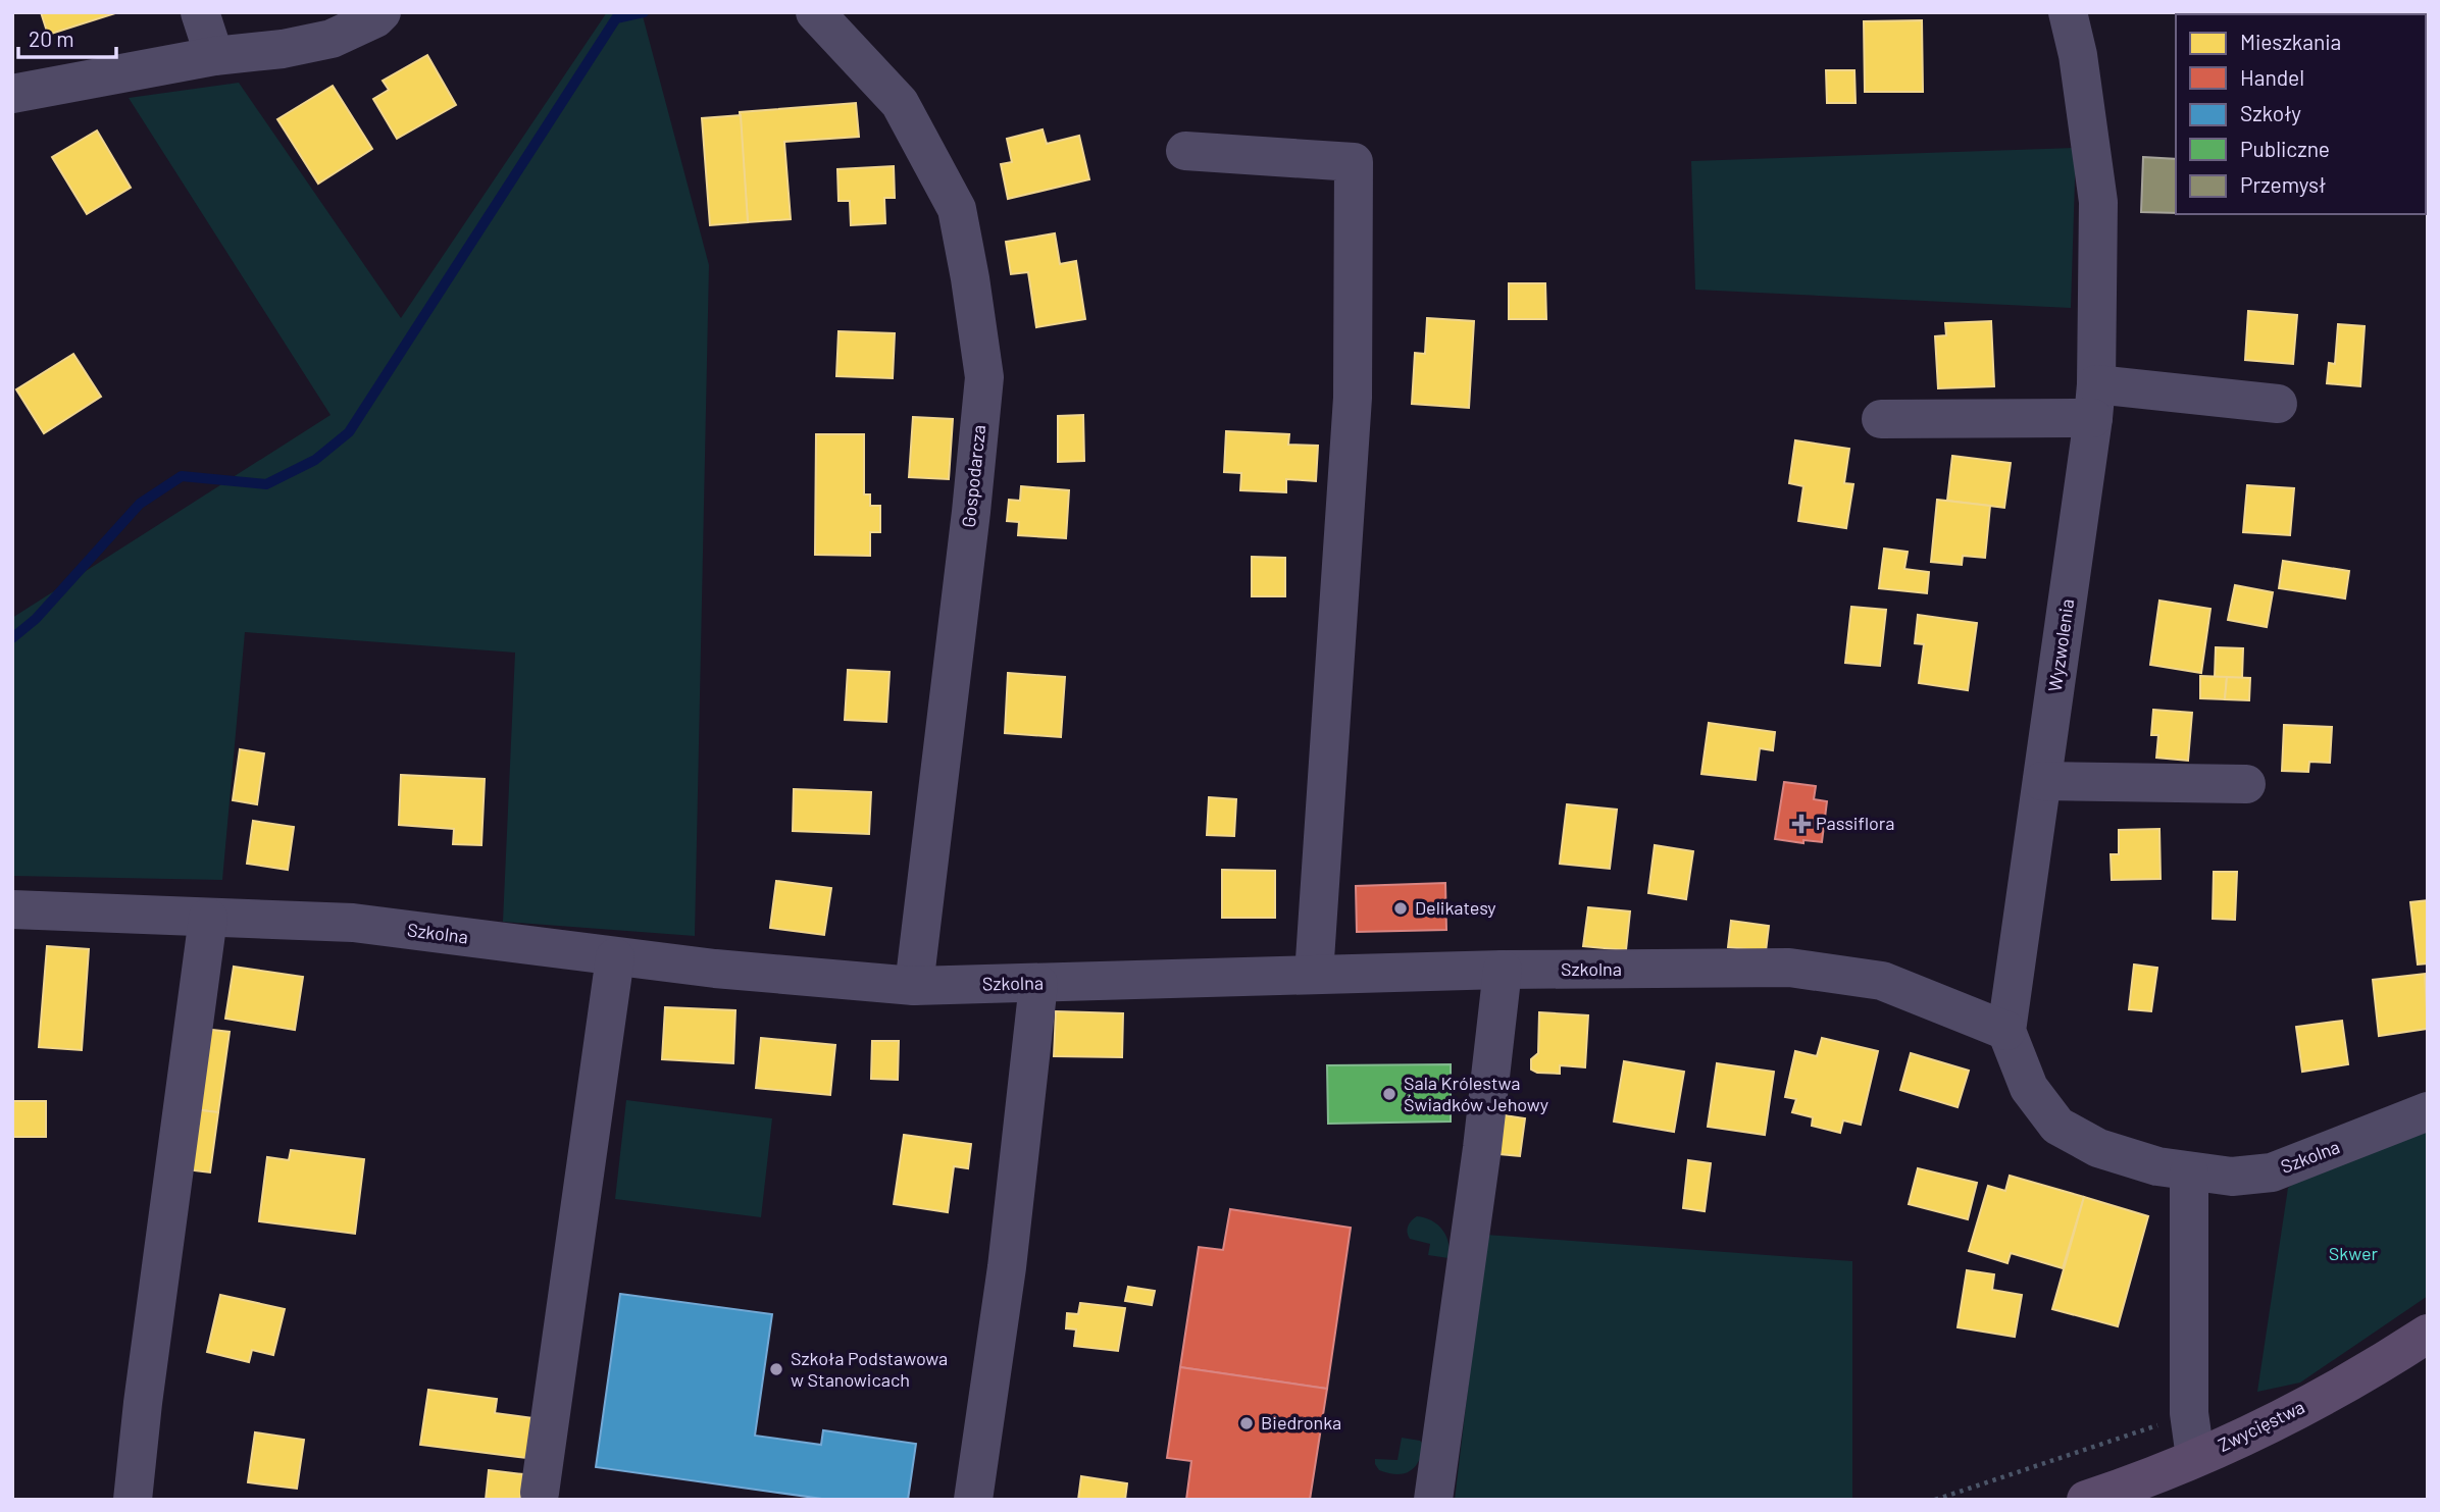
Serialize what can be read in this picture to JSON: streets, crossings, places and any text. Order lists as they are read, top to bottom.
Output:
{
  "streets": {
    "main road": ["Zwycięstwa"],
    "street": ["Gospodarcza", "Wyzwolenia", "Szkolna"]
  },
  "crossings": [
    ["Gospodarcza", "Szkolna"],
    ["Wyzwolenia", "Szkolna"]
  ],
  "parks": ["Skwer"],
  "places": {
    "health": ["Passiflora"],
    "other": [
      "Delikatesy",
      "Sala Królestwa Świadków Jehowy",
      "Szkoła Podstawowa w Stanowicach",
      "Biedronka"
    ]
  },
  "legend": [
    "Mieszkania",
    "Handel",
    "Szkoły",
    "Publiczne",
    "Przemysł"
  ],
  "scale_bar": "20 m"
}
